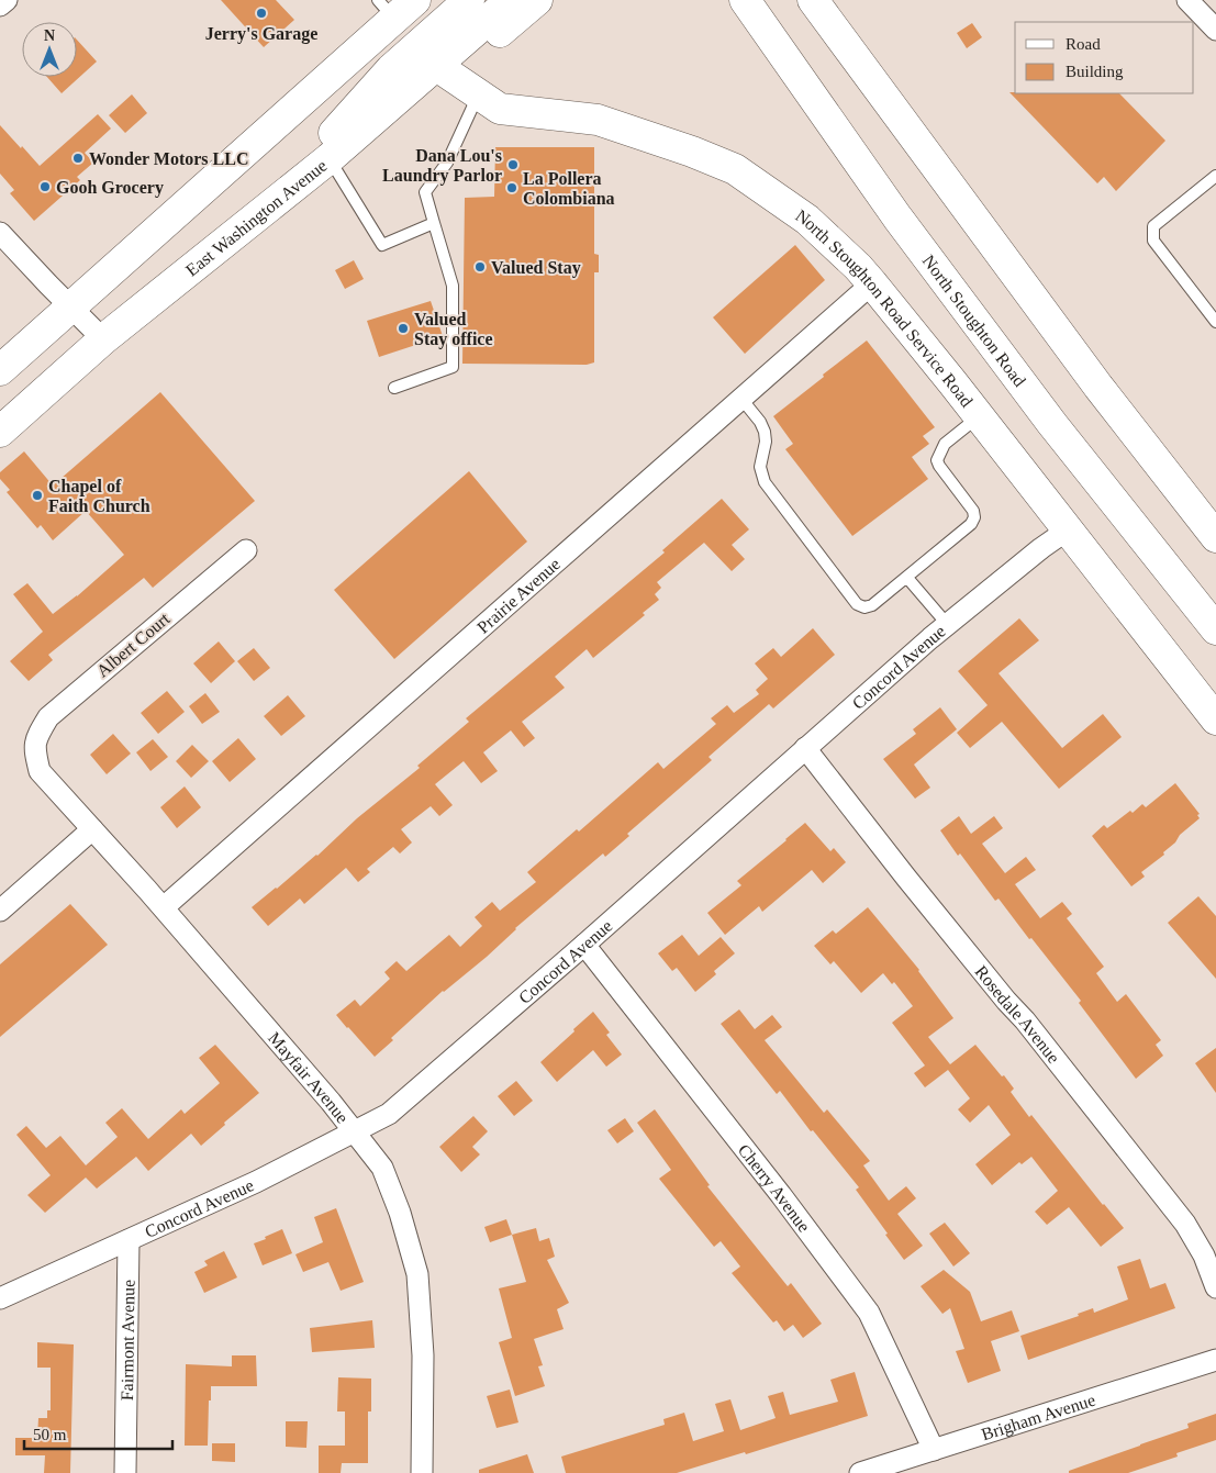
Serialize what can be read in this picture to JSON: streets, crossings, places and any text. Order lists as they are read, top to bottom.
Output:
{
  "streets": {
    "main road": ["East Washington Avenue", "North Stoughton Road Service Road", "North Stoughton Road"],
    "street": [
      "Prairie Avenue",
      "Albert Court",
      "Concord Avenue",
      "Rosedale Avenue",
      "Mayfair Avenue",
      "Cherry Avenue",
      "Fairmont Avenue",
      "Brigham Avenue"
    ]
  },
  "crossings": [
    ["East Washington Avenue", "North Stoughton Road Service Road"],
    ["North Stoughton Road Service Road", "Prairie Avenue"],
    ["North Stoughton Road Service Road", "Concord Avenue"],
    ["Prairie Avenue", "Mayfair Avenue"],
    ["Albert Court", "Mayfair Avenue"],
    ["Concord Avenue", "Rosedale Avenue"],
    ["Concord Avenue", "Mayfair Avenue"],
    ["Concord Avenue", "Cherry Avenue"],
    ["Concord Avenue", "Fairmont Avenue"],
    ["Cherry Avenue", "Brigham Avenue"]
  ],
  "places": [
    "Jerry's Garage",
    "Wonder Motors LLC",
    "Dana Lou's Laundry Parlor",
    "Gooh Grocery",
    "La Pollera Colombiana",
    "Valued Stay",
    "Valued Stay office",
    "Chapel of Faith Church"
  ],
  "legend": ["Road", "Building"],
  "scale_bar": "50 m",
  "north": "top"
}
